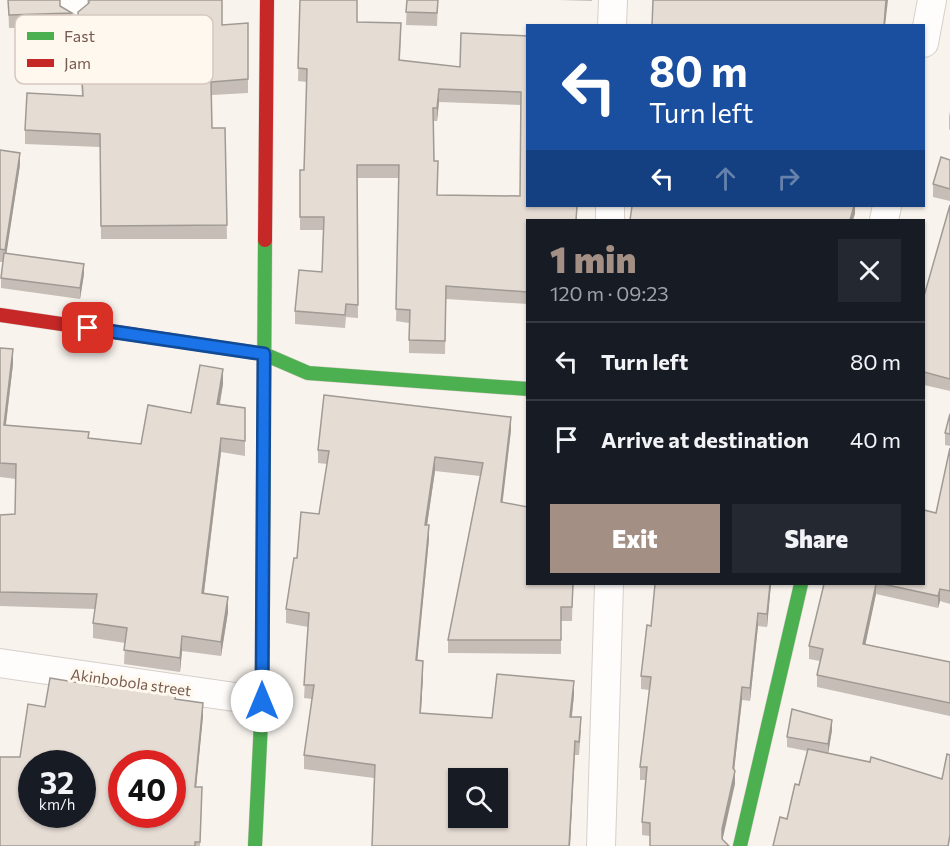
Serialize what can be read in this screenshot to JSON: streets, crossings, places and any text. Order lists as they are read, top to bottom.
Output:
{
  "streets": {
    "street": ["Akinbobola street"]
  },
  "legend": ["Fast", "Jam"],
  "page": {
    "turn": ["80 m", "Turn left"],
    "heading": ["1 min", "120 m · 09:23"],
    "list": [
      {
        "name": "Turn left",
        "value": "80 m"
      },
      {
        "name": "Arrive at destination",
        "value": "40 m"
      }
    ],
    "buttons": ["Exit", "Share"],
    "speed": "32 km/h",
    "limit": "40"
  }
}
